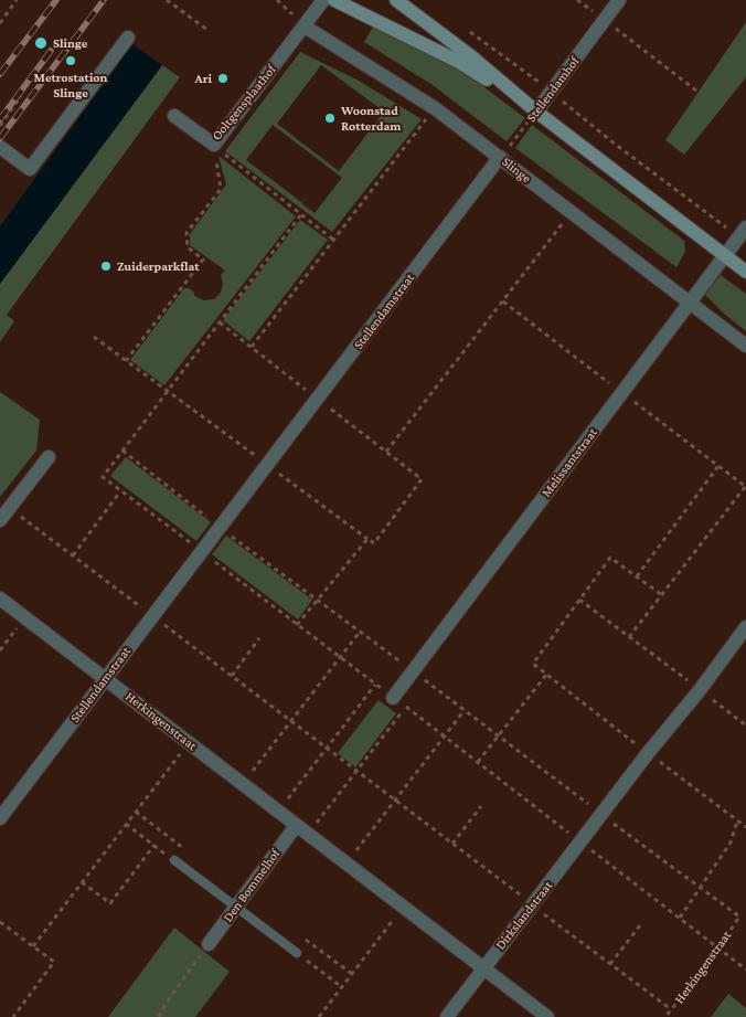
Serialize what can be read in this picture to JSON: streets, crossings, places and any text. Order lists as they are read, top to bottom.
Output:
{
  "streets": {
    "street": [
      "Stellendamhof",
      "Ooltgensplaathof",
      "Slinge",
      "Stellendamstraat",
      "Melissantstraat",
      "Herkingenstraat",
      "Den Bommelhof",
      "Dirkslandstraat"
    ]
  },
  "crossings": [
    ["Stellendamhof", "Slinge"],
    ["Stellendamhof", "Stellendamstraat"],
    ["Ooltgensplaathof", "Slinge"],
    ["Slinge", "Stellendamstraat"],
    ["Slinge", "Melissantstraat"],
    ["Stellendamstraat", "Herkingenstraat"],
    ["Herkingenstraat", "Den Bommelhof"],
    ["Herkingenstraat", "Dirkslandstraat"]
  ],
  "places": [
    "Slinge",
    "Metrostation Slinge",
    "Ari",
    "Woonstad Rotterdam",
    "Zuiderparkflat"
  ]
}
